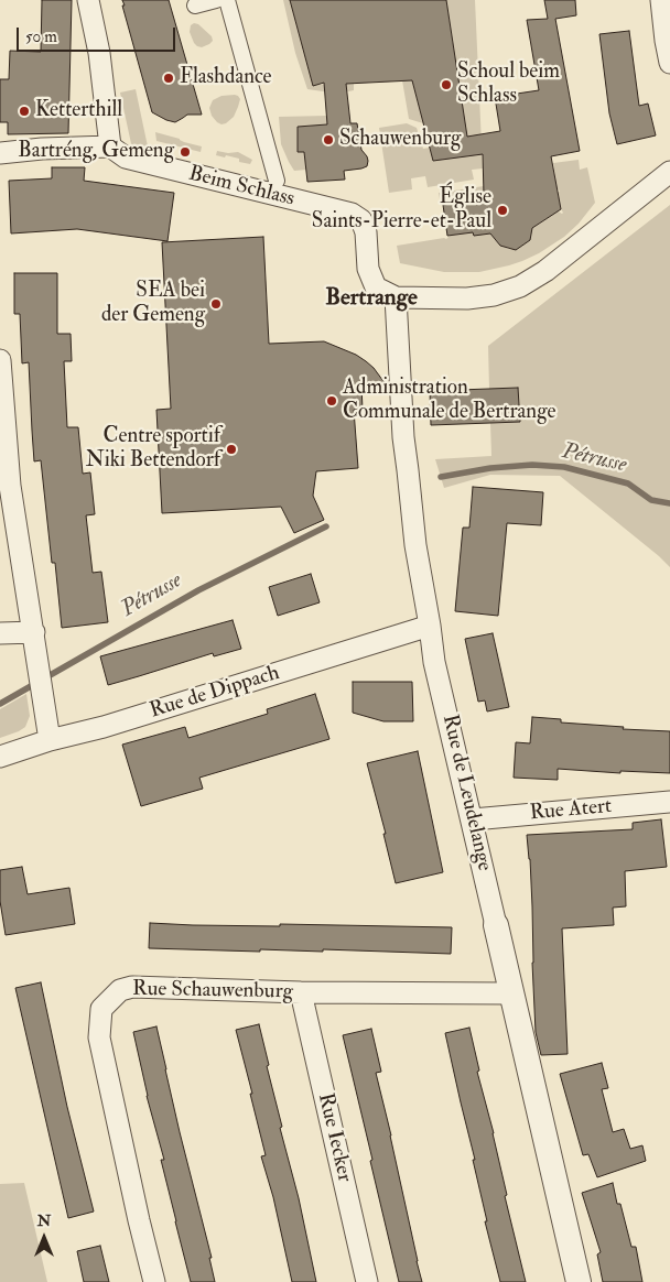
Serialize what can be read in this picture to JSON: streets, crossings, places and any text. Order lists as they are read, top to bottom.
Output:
{
  "streets": {
    "street": [
      "Beim Schlass",
      "Rue de Dippach",
      "Rue de Leudelange",
      "Rue Atert",
      "Rue Schauwenburg",
      "Rue Iecker"
    ]
  },
  "crossings": [
    ["Beim Schlass", "Rue de Leudelange"],
    ["Rue de Dippach", "Rue de Leudelange"],
    ["Rue de Leudelange", "Rue Atert"],
    ["Rue de Leudelange", "Rue Schauwenburg"],
    ["Rue Schauwenburg", "Rue Iecker"]
  ],
  "districts": ["Bertrange"],
  "water": ["Pétrusse"],
  "places": [
    "Flashdance",
    "Schoul beim Schlass",
    "Ketterthill",
    "Schauwenburg",
    "Bartréng, Gemeng",
    "Église Saints-Pierre-et-Paul",
    "SEA bei der Gemeng",
    "Administration Communale de Bertrange",
    "Centre sportif Niki Bettendorf"
  ],
  "scale_bar": "50 m",
  "north": "top"
}
